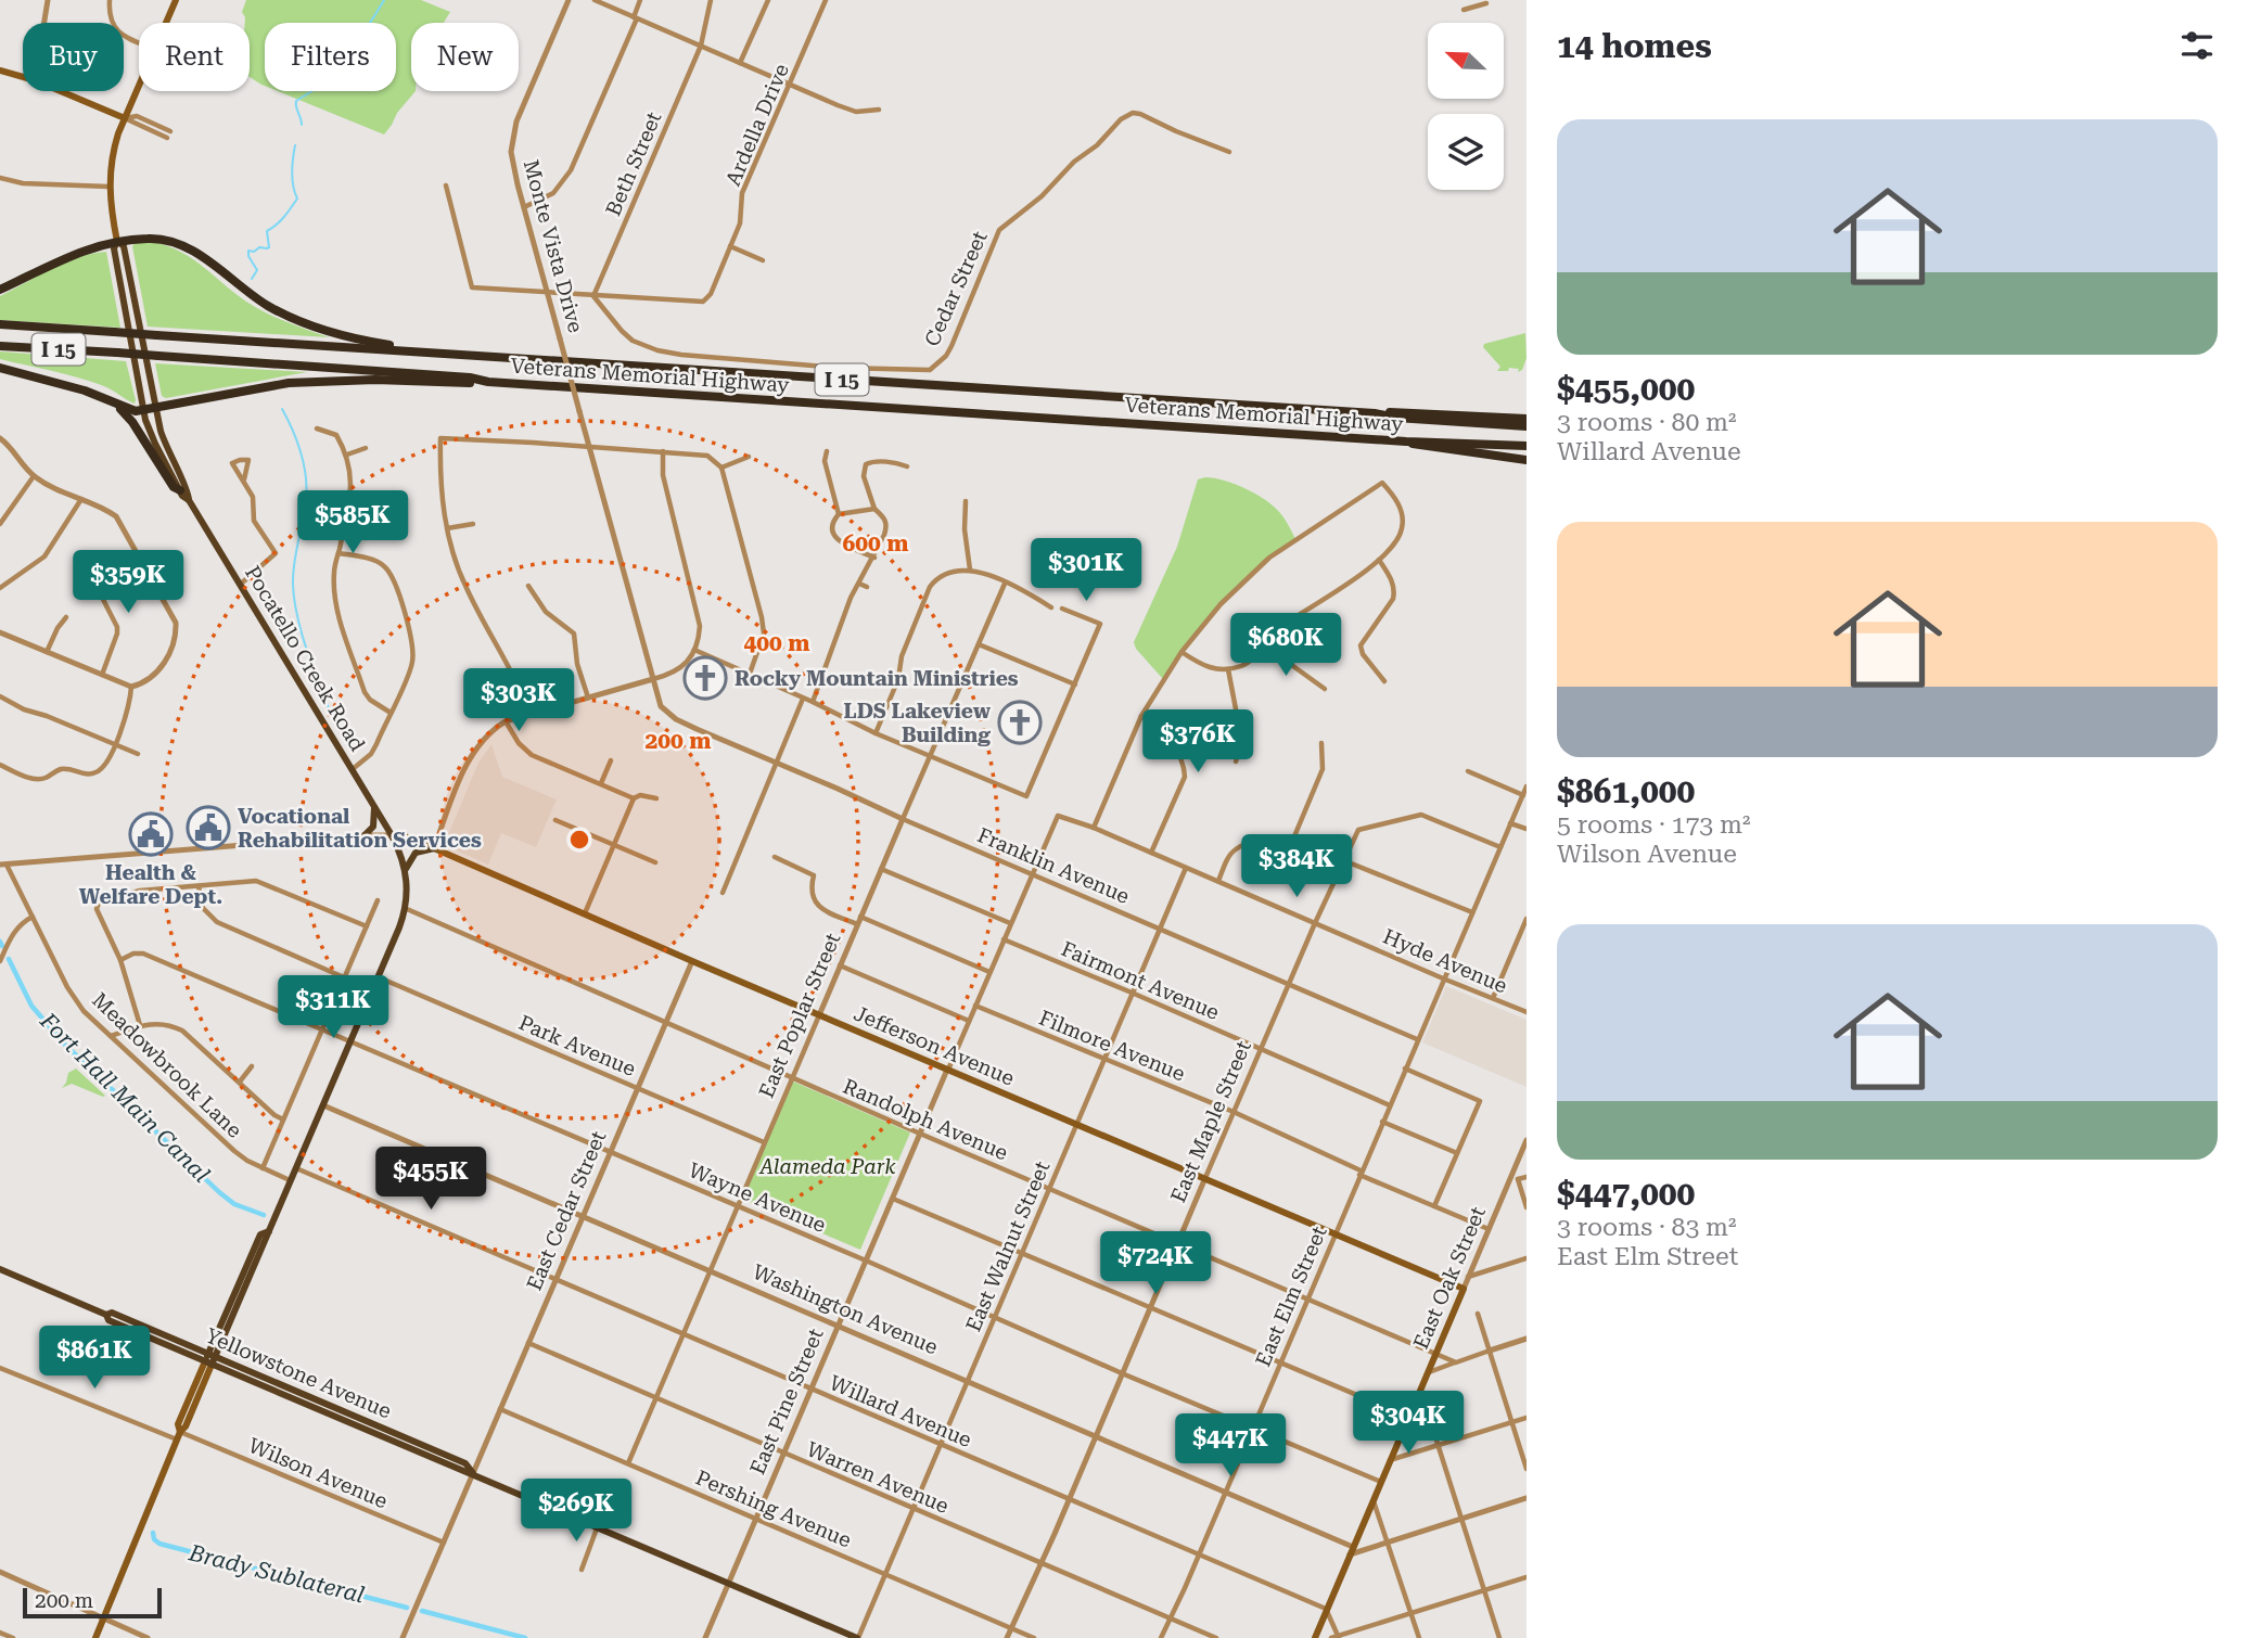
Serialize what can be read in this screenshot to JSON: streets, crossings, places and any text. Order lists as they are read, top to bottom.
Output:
{
  "streets": {
    "highway": ["I 15", "Veterans Memorial Highway"],
    "main road": [
      "Pocatello Creek Road",
      "Jefferson Avenue",
      "East Oak Street",
      "Yellowstone Avenue"
    ],
    "street": [
      "Ardella Drive",
      "Beth Street",
      "Monte Vista Drive",
      "Cedar Street",
      "Franklin Avenue",
      "Hyde Avenue",
      "Fairmont Avenue",
      "East Poplar Street",
      "Park Avenue",
      "Filmore Avenue",
      "Meadowbrook Lane",
      "Randolph Avenue",
      "East Maple Street",
      "Wayne Avenue",
      "East Cedar Street",
      "East Walnut Street",
      "East Elm Street",
      "Washington Avenue",
      "East Pine Street",
      "Willard Avenue",
      "Wilson Avenue",
      "Warren Avenue",
      "Pershing Avenue"
    ]
  },
  "crossings": [
    ["Ardella Drive", "Beth Street"],
    ["Ardella Drive", "Cedar Street"],
    ["Beth Street", "Cedar Street"],
    ["Monte Vista Drive", "Franklin Avenue"],
    ["Pocatello Creek Road", "Jefferson Avenue"],
    ["Franklin Avenue", "East Poplar Street"],
    ["Franklin Avenue", "East Maple Street"],
    ["Franklin Avenue", "East Walnut Street"],
    ["Franklin Avenue", "East Elm Street"],
    ["Franklin Avenue", "East Pine Street"],
    ["Hyde Avenue", "East Maple Street"],
    ["Hyde Avenue", "East Walnut Street"],
    ["Hyde Avenue", "East Elm Street"],
    ["Hyde Avenue", "East Pine Street"],
    ["Fairmont Avenue", "East Maple Street"],
    ["Fairmont Avenue", "East Walnut Street"],
    ["Fairmont Avenue", "East Elm Street"],
    ["Fairmont Avenue", "East Pine Street"],
    ["East Poplar Street", "Park Avenue"],
    ["East Poplar Street", "Jefferson Avenue"],
    ["East Poplar Street", "Randolph Avenue"],
    ["East Poplar Street", "Wayne Avenue"],
    ["East Poplar Street", "Washington Avenue"],
    ["East Poplar Street", "Willard Avenue"],
    ["East Poplar Street", "Warren Avenue"],
    ["East Poplar Street", "Pershing Avenue"],
    ["Park Avenue", "East Cedar Street"],
    ["Jefferson Avenue", "East Maple Street"],
    ["Jefferson Avenue", "East Cedar Street"],
    ["Jefferson Avenue", "East Walnut Street"],
    ["Jefferson Avenue", "East Oak Street"],
    ["Jefferson Avenue", "East Elm Street"],
    ["Jefferson Avenue", "East Pine Street"],
    ["Filmore Avenue", "East Maple Street"],
    ["Filmore Avenue", "East Walnut Street"],
    ["Filmore Avenue", "East Oak Street"],
    ["Filmore Avenue", "East Elm Street"],
    ["Filmore Avenue", "East Pine Street"],
    ["Randolph Avenue", "East Maple Street"],
    ["Randolph Avenue", "East Cedar Street"],
    ["Randolph Avenue", "East Walnut Street"],
    ["Randolph Avenue", "East Oak Street"],
    ["Randolph Avenue", "East Elm Street"],
    ["Randolph Avenue", "East Pine Street"],
    ["East Maple Street", "Wayne Avenue"],
    ["East Maple Street", "East Elm Street"],
    ["East Maple Street", "Washington Avenue"],
    ["East Maple Street", "Willard Avenue"],
    ["East Maple Street", "Warren Avenue"],
    ["East Maple Street", "Pershing Avenue"],
    ["Wayne Avenue", "East Cedar Street"],
    ["Wayne Avenue", "East Walnut Street"],
    ["Wayne Avenue", "East Oak Street"],
    ["Wayne Avenue", "East Elm Street"],
    ["Wayne Avenue", "East Pine Street"],
    ["East Cedar Street", "Washington Avenue"],
    ["East Cedar Street", "Yellowstone Avenue"],
    ["East Cedar Street", "Willard Avenue"],
    ["East Cedar Street", "Wilson Avenue"],
    ["East Cedar Street", "Warren Avenue"],
    ["East Cedar Street", "Pershing Avenue"],
    ["East Walnut Street", "Washington Avenue"],
    ["East Walnut Street", "Yellowstone Avenue"],
    ["East Walnut Street", "Willard Avenue"],
    ["East Walnut Street", "Warren Avenue"],
    ["East Walnut Street", "Pershing Avenue"],
    ["East Oak Street", "Washington Avenue"],
    ["East Oak Street", "Willard Avenue"],
    ["East Elm Street", "Washington Avenue"],
    ["East Elm Street", "Willard Avenue"],
    ["East Elm Street", "Warren Avenue"],
    ["Washington Avenue", "East Pine Street"],
    ["Yellowstone Avenue", "East Pine Street"],
    ["East Pine Street", "Willard Avenue"],
    ["East Pine Street", "Warren Avenue"],
    ["East Pine Street", "Pershing Avenue"]
  ],
  "water": ["Fort Hall Main Canal", "Brady Sublateral"],
  "parks": ["Alameda Park"],
  "places": {
    "church": ["Rocky Mountain Ministries", "LDS Lakeview Building"],
    "public building": ["Vocational Rehabilitation Services", "Health & Welfare Dept."]
  },
  "scale_bar": "200 m",
  "north": "top left",
  "page": {
    "heading": "14 homes",
    "chip": [
      "Buy",
      "Rent",
      "Filters",
      "New"
    ],
    "list": [
      {
        "name": "$455,000",
        "note": "3 rooms · 80 m² · Willard Avenue"
      },
      {
        "name": "$861,000",
        "note": "5 rooms · 173 m² · Wilson Avenue"
      },
      {
        "name": "$447,000",
        "note": "3 rooms · 83 m² · East Elm Street"
      }
    ],
    "price": [
      "$585K",
      "$301K",
      "$359K",
      "$680K",
      "$303K",
      "$376K",
      "$384K",
      "$311K",
      "$455K",
      "$724K",
      "$861K",
      "$304K",
      "$447K",
      "$269K"
    ],
    "scale": "200 m"
  },
  "rings": ["600 m", "400 m", "200 m"]
}
